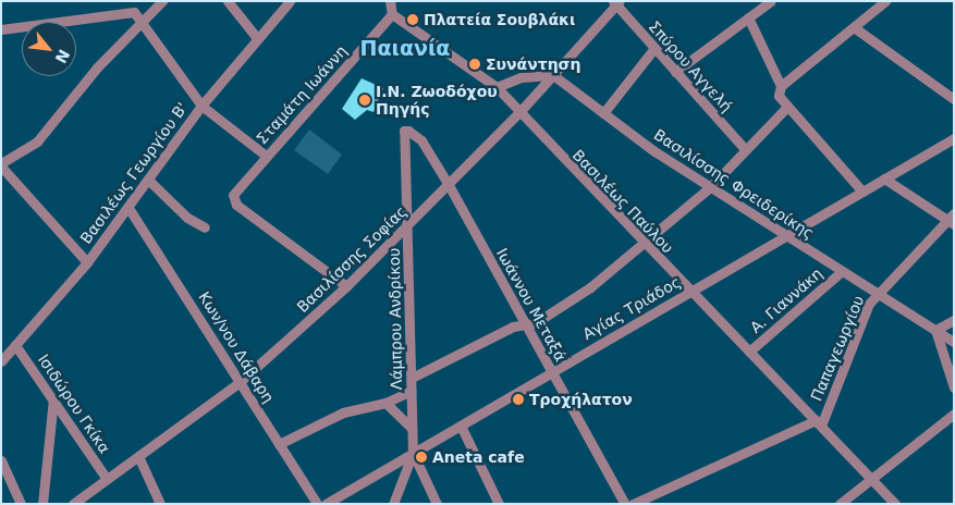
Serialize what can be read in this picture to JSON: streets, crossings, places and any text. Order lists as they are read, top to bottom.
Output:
{
  "streets": {
    "street": [
      "Σπύρου Αγγελή",
      "Σταμάτη Ιωάννη",
      "Βασιλέως Γεωργίου Β'",
      "Βασιλίσσης Φρειδερίκης",
      "Βασιλέως Παύλου",
      "Βασιλίσσης Σοφίας",
      "Α. Γιαννάκη",
      "Ιωάννου Μεταξά",
      "Αγίας Τριάδος",
      "Λάμπρου Ανδρίκου",
      "Κων/νου Δάβαρη",
      "Παπαγεωργίου",
      "Ισιδώρου Γκίκα"
    ]
  },
  "crossings": [
    ["Σπύρου Αγγελή", "Βασιλίσσης Σοφίας"],
    ["Σταμάτη Ιωάννη", "Βασιλέως Παύλου"],
    ["Σταμάτη Ιωάννη", "Βασιλίσσης Σοφίας"],
    ["Βασιλέως Γεωργίου Β'", "Κων/νου Δάβαρη"],
    ["Βασιλέως Γεωργίου Β'", "Ισιδώρου Γκίκα"],
    ["Βασιλίσσης Φρειδερίκης", "Βασιλίσσης Σοφίας"],
    ["Βασιλίσσης Φρειδερίκης", "Α. Γιαννάκη"],
    ["Βασιλίσσης Φρειδερίκης", "Αγίας Τριάδος"],
    ["Βασιλίσσης Φρειδερίκης", "Παπαγεωργίου"],
    ["Βασιλέως Παύλου", "Βασιλίσσης Σοφίας"],
    ["Βασιλέως Παύλου", "Α. Γιαννάκη"],
    ["Βασιλέως Παύλου", "Αγίας Τριάδος"],
    ["Βασιλέως Παύλου", "Παπαγεωργίου"],
    ["Βασιλίσσης Σοφίας", "Ιωάννου Μεταξά"],
    ["Βασιλίσσης Σοφίας", "Λάμπρου Ανδρίκου"],
    ["Βασιλίσσης Σοφίας", "Κων/νου Δάβαρη"],
    ["Βασιλίσσης Σοφίας", "Ισιδώρου Γκίκα"],
    ["Ιωάννου Μεταξά", "Αγίας Τριάδος"],
    ["Ιωάννου Μεταξά", "Λάμπρου Ανδρίκου"],
    ["Αγίας Τριάδος", "Λάμπρου Ανδρίκου"]
  ],
  "districts": ["Παιανία"],
  "places": [
    "Πλατεία Σουβλάκι",
    "Συνάντηση",
    "Ι.Ν. Ζωοδόχου Πηγής",
    "Τροχήλατον",
    "Aneta cafe"
  ],
  "north": "bottom right"
}
